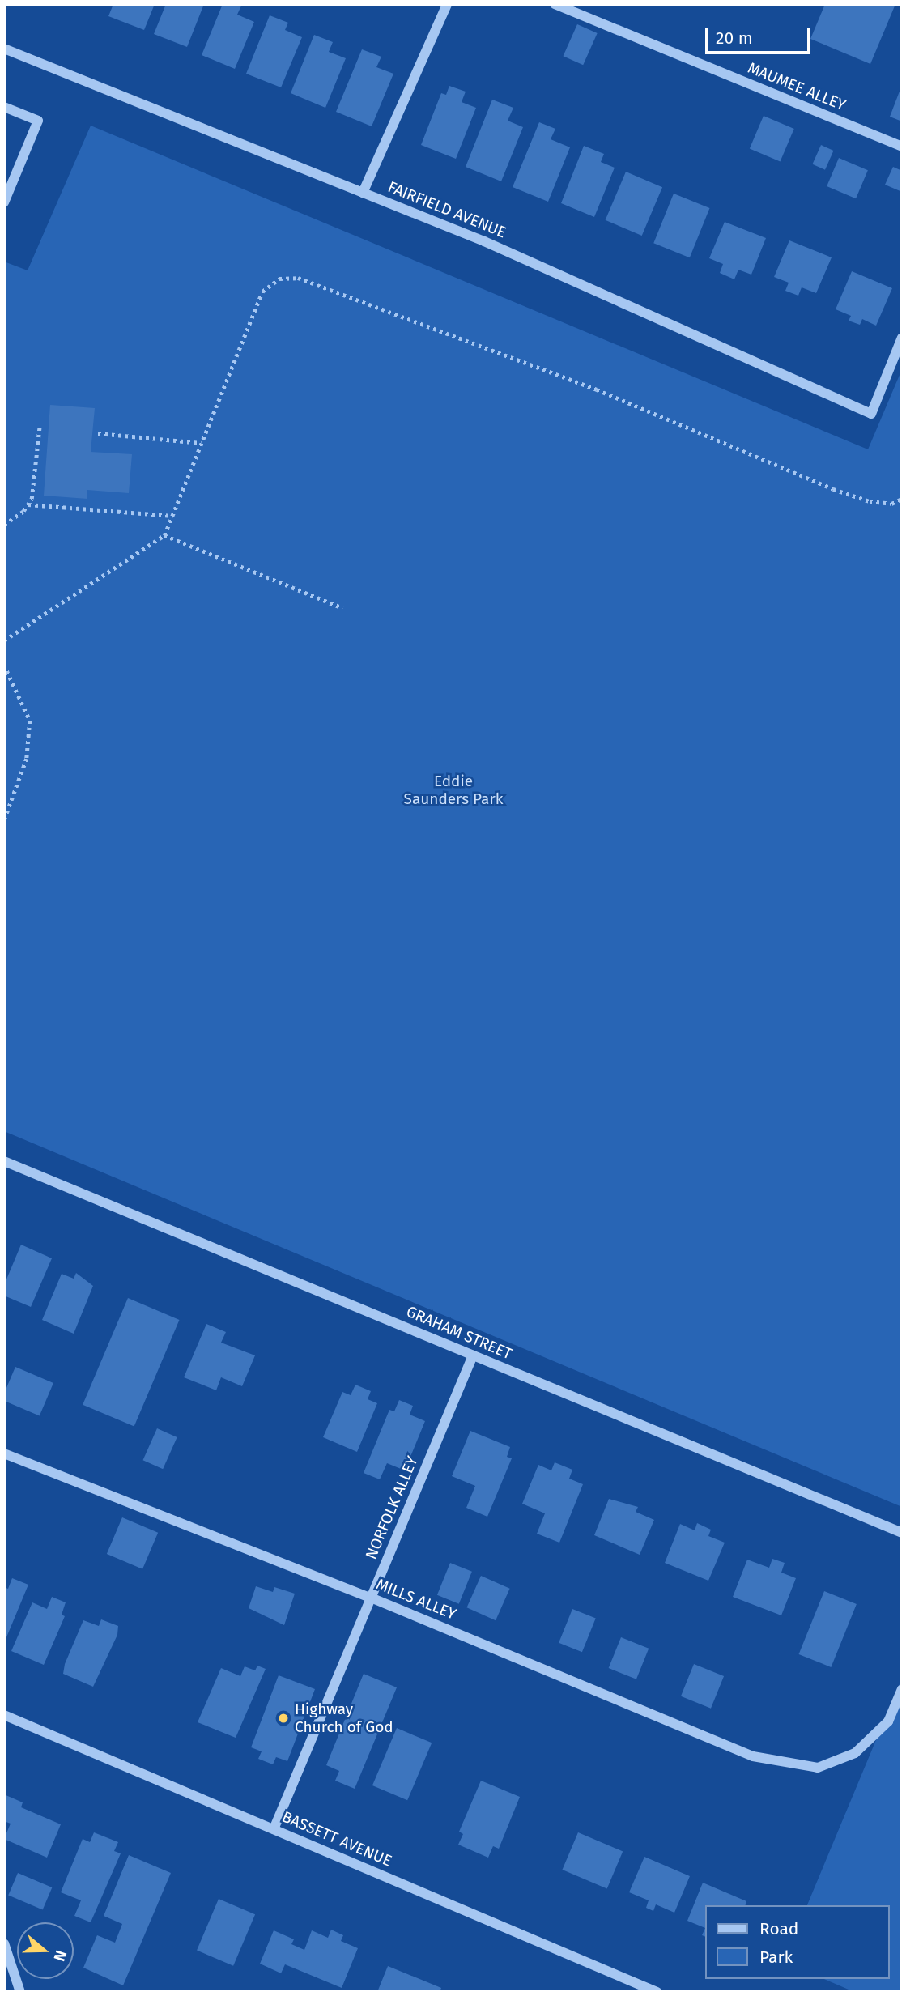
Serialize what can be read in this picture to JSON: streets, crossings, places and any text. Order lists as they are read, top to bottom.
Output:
{
  "streets": {
    "street": [
      "MAUMEE ALLEY",
      "FAIRFIELD AVENUE",
      "GRAHAM STREET",
      "NORFOLK ALLEY",
      "MILLS ALLEY",
      "BASSETT AVENUE"
    ]
  },
  "crossings": [
    ["GRAHAM STREET", "NORFOLK ALLEY"],
    ["NORFOLK ALLEY", "MILLS ALLEY"],
    ["NORFOLK ALLEY", "BASSETT AVENUE"]
  ],
  "parks": ["Eddie Saunders Park"],
  "places": ["Highway Church of God"],
  "legend": ["Road", "Park"],
  "scale_bar": "20 m",
  "north": "right"
}
